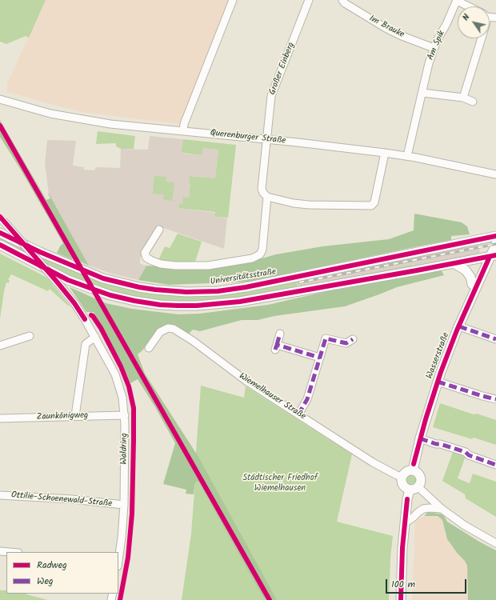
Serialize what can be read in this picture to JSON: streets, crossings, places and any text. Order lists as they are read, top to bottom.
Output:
{
  "streets": {
    "main road": ["Universitätsstraße", "Wasserstraße"],
    "street": [
      "Im Brauke",
      "Am Spik",
      "Großer Einberg",
      "Querenburger Straße",
      "Wiemelhauser Straße",
      "Zaunkönigweg",
      "Waldring",
      "Ottilie-Schoenewald-Straße"
    ]
  },
  "crossings": [
    ["Im Brauke", "Am Spik"],
    ["Am Spik", "Querenburger Straße"],
    ["Großer Einberg", "Querenburger Straße"],
    ["Universitätsstraße", "Wasserstraße"],
    ["Wasserstraße", "Wiemelhauser Straße"],
    ["Zaunkönigweg", "Waldring"],
    ["Waldring", "Ottilie-Schoenewald-Straße"]
  ],
  "parks": ["Städtischer Friedhof Wiemelhausen"],
  "legend": ["Radweg", "Weg"],
  "scale_bar": "100 m",
  "north": "top left"
}
